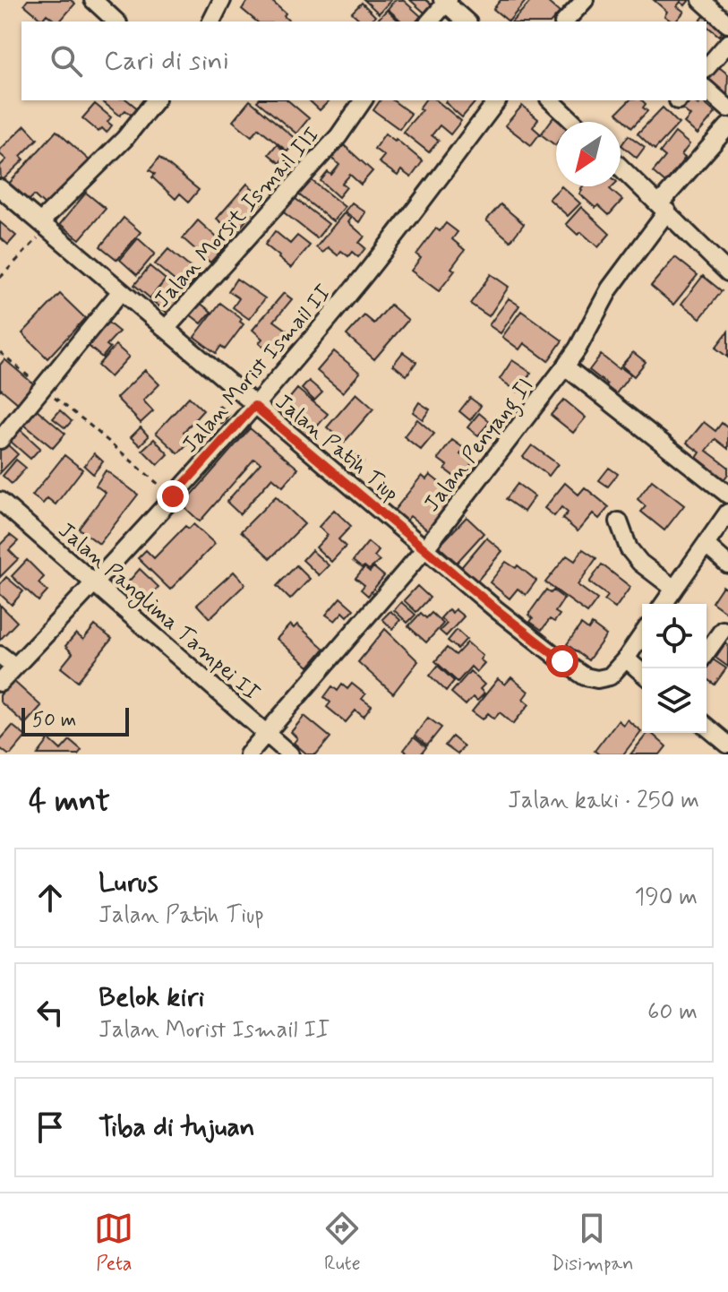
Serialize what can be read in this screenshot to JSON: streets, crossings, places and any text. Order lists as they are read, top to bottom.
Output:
{
  "streets": {
    "street": [
      "Jalan Morsit Ismail III",
      "Jalan Morist Ismail II",
      "Jalan Penyang II",
      "Jalan Patih Tiup",
      "Jalan Panglima Tampei II"
    ]
  },
  "crossings": [
    ["Jalan Morsit Ismail III", "Jalan Patih Tiup"],
    ["Jalan Morist Ismail II", "Jalan Patih Tiup"],
    ["Jalan Morist Ismail II", "Jalan Panglima Tampei II"],
    ["Jalan Penyang II", "Jalan Patih Tiup"],
    ["Jalan Penyang II", "Jalan Panglima Tampei II"]
  ],
  "scale_bar": "50 m",
  "north": "bottom left",
  "page": {
    "search": "Cari di sini",
    "scale": "50 m",
    "heading": ["4 mnt", "Jalan kaki · 250 m"],
    "list": [
      ["Lurus", "Jalan Patih Tiup", "190 m"],
      ["Belok kiri", "Jalan Morist Ismail II", "60 m"],
      "Tiba di tujuan"
    ],
    "nav": ["Peta", "Rute", "Disimpan"]
  }
}
